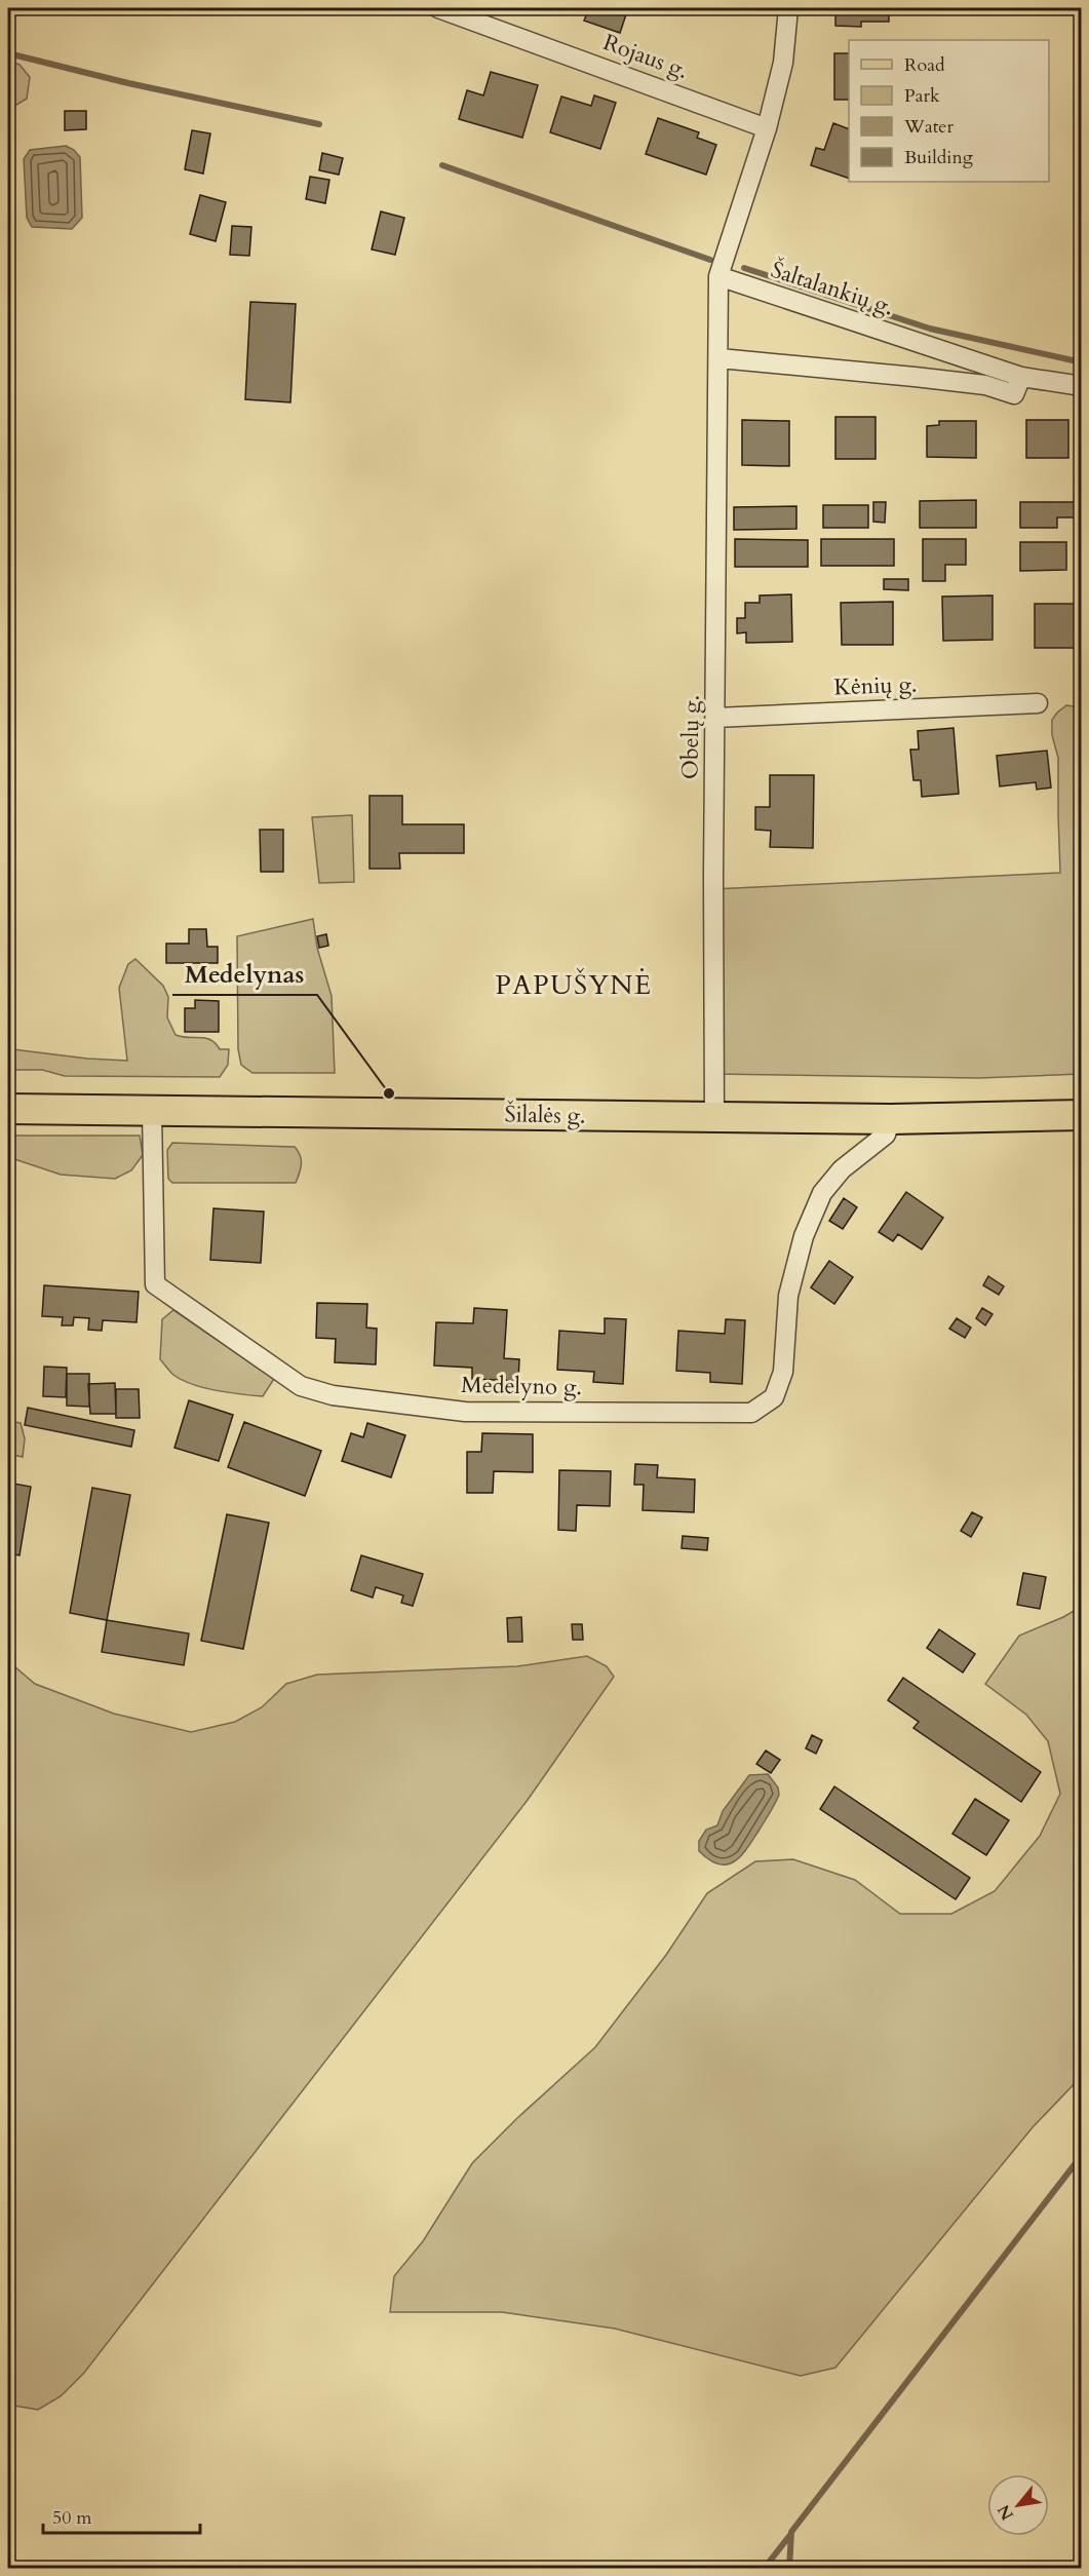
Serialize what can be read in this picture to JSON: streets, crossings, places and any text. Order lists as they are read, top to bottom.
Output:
{
  "streets": {
    "main road": ["Šilalės g."],
    "street": [
      "Rojaus g.",
      "Šaltalankių g.",
      "Kėnių g.",
      "Obelų g.",
      "Medelyno g."
    ]
  },
  "crossings": [
    ["Šaltalankių g.", "Obelų g."],
    ["Kėnių g.", "Obelų g."],
    ["Obelų g.", "Šilalės g."],
    ["Šilalės g.", "Medelyno g."]
  ],
  "districts": ["PAPUŠYNĖ"],
  "places": ["Medelynas"],
  "legend": [
    "Road",
    "Park",
    "Water",
    "Building"
  ],
  "scale_bar": "50 m",
  "north": "bottom left"
}
